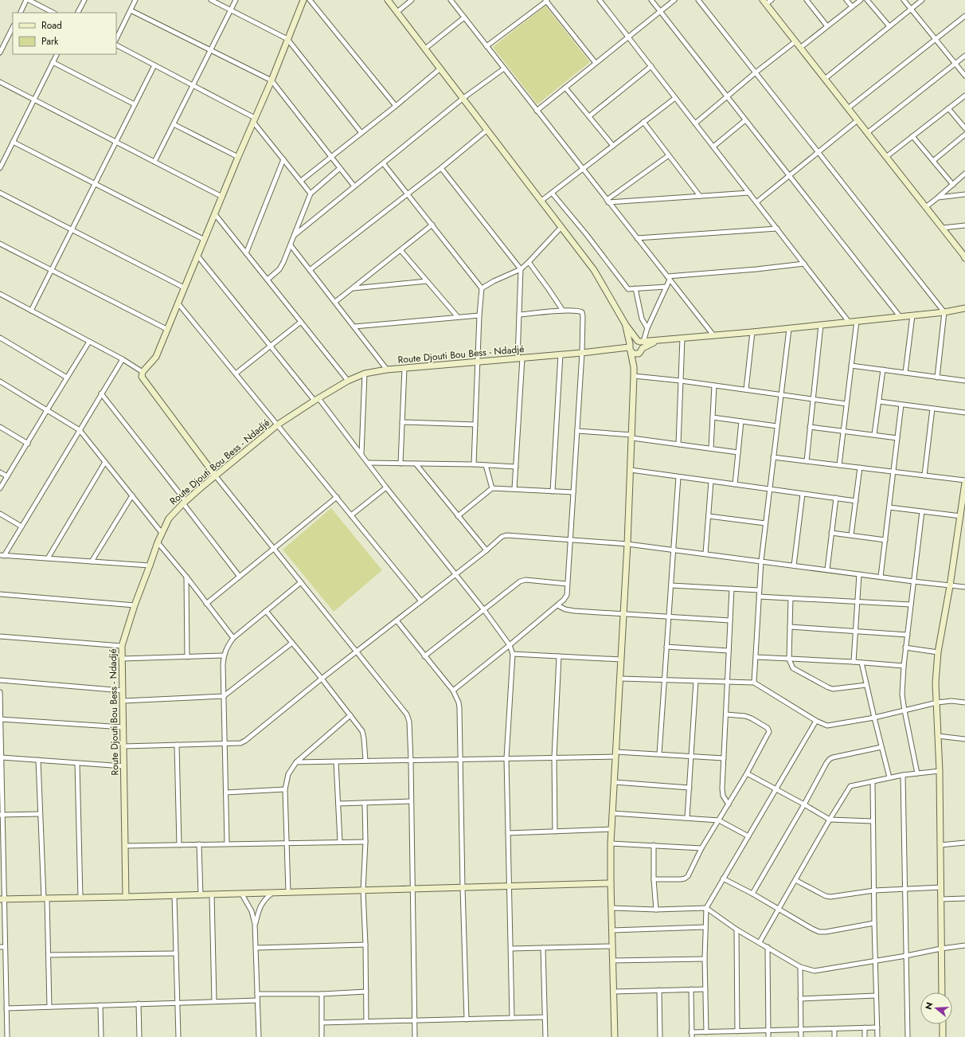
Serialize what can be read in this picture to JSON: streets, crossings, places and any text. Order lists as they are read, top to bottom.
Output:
{
  "streets": {
    "main road": ["Route Djouti Bou Bess - Ndadjé"]
  },
  "legend": ["Road", "Park"],
  "north": "left"
}
